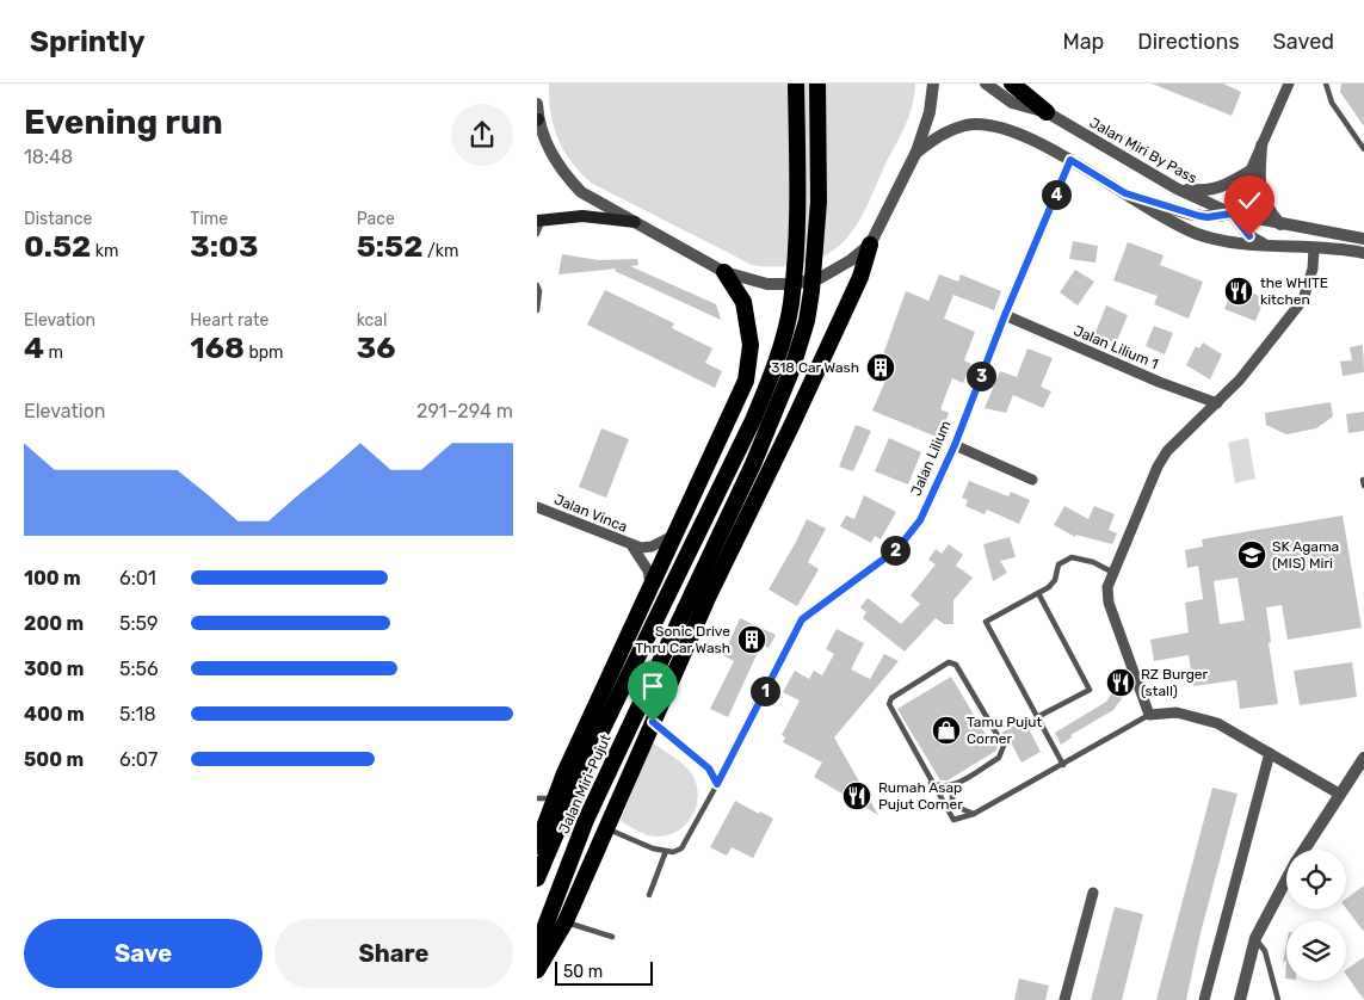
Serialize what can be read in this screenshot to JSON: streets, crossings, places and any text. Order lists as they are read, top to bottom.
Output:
{
  "streets": {
    "highway": ["Jalan Miri-Pujut"],
    "street": [
      "Jalan Miri By Pass",
      "Jalan Lilium 1",
      "Jalan Lilium",
      "Jalan Vinca"
    ]
  },
  "crossings": [
    ["Jalan Lilium 1", "Jalan Lilium"]
  ],
  "places": {
    "restaurant": ["the WHITE kitchen", "RZ Burger (stall)", "Rumah Asap Pujut Corner"],
    "building": ["318 Car Wash", "Sonic Drive Thru Car Wash"],
    "school or university": ["SK Agama (MIS) Miri"],
    "shop": ["Tamu Pujut Corner"]
  },
  "scale_bar": "50 m",
  "page": {
    "header": "Sprintly",
    "nav": ["Map", "Directions", "Saved"],
    "heading": ["Evening run", "18:48"],
    "pins": [
      "4",
      "3",
      "2",
      "1"
    ],
    "stats": [
      ["Distance", "0.52 km"],
      ["Time", "3:03"],
      ["Pace", "5:52 /km"],
      ["Elevation", "4 m"],
      ["Heart rate", "168 bpm"],
      ["kcal", "36"]
    ],
    "chart": ["Elevation", "291–294 m"],
    "list": [
      {
        "name": "100 m",
        "note": "6:01"
      },
      {
        "name": "200 m",
        "note": "5:59"
      },
      {
        "name": "300 m",
        "note": "5:56"
      },
      {
        "name": "400 m",
        "note": "5:18"
      },
      {
        "name": "500 m",
        "note": "6:07"
      }
    ],
    "buttons": ["Save", "Share"],
    "scale": "50 m"
  }
}
